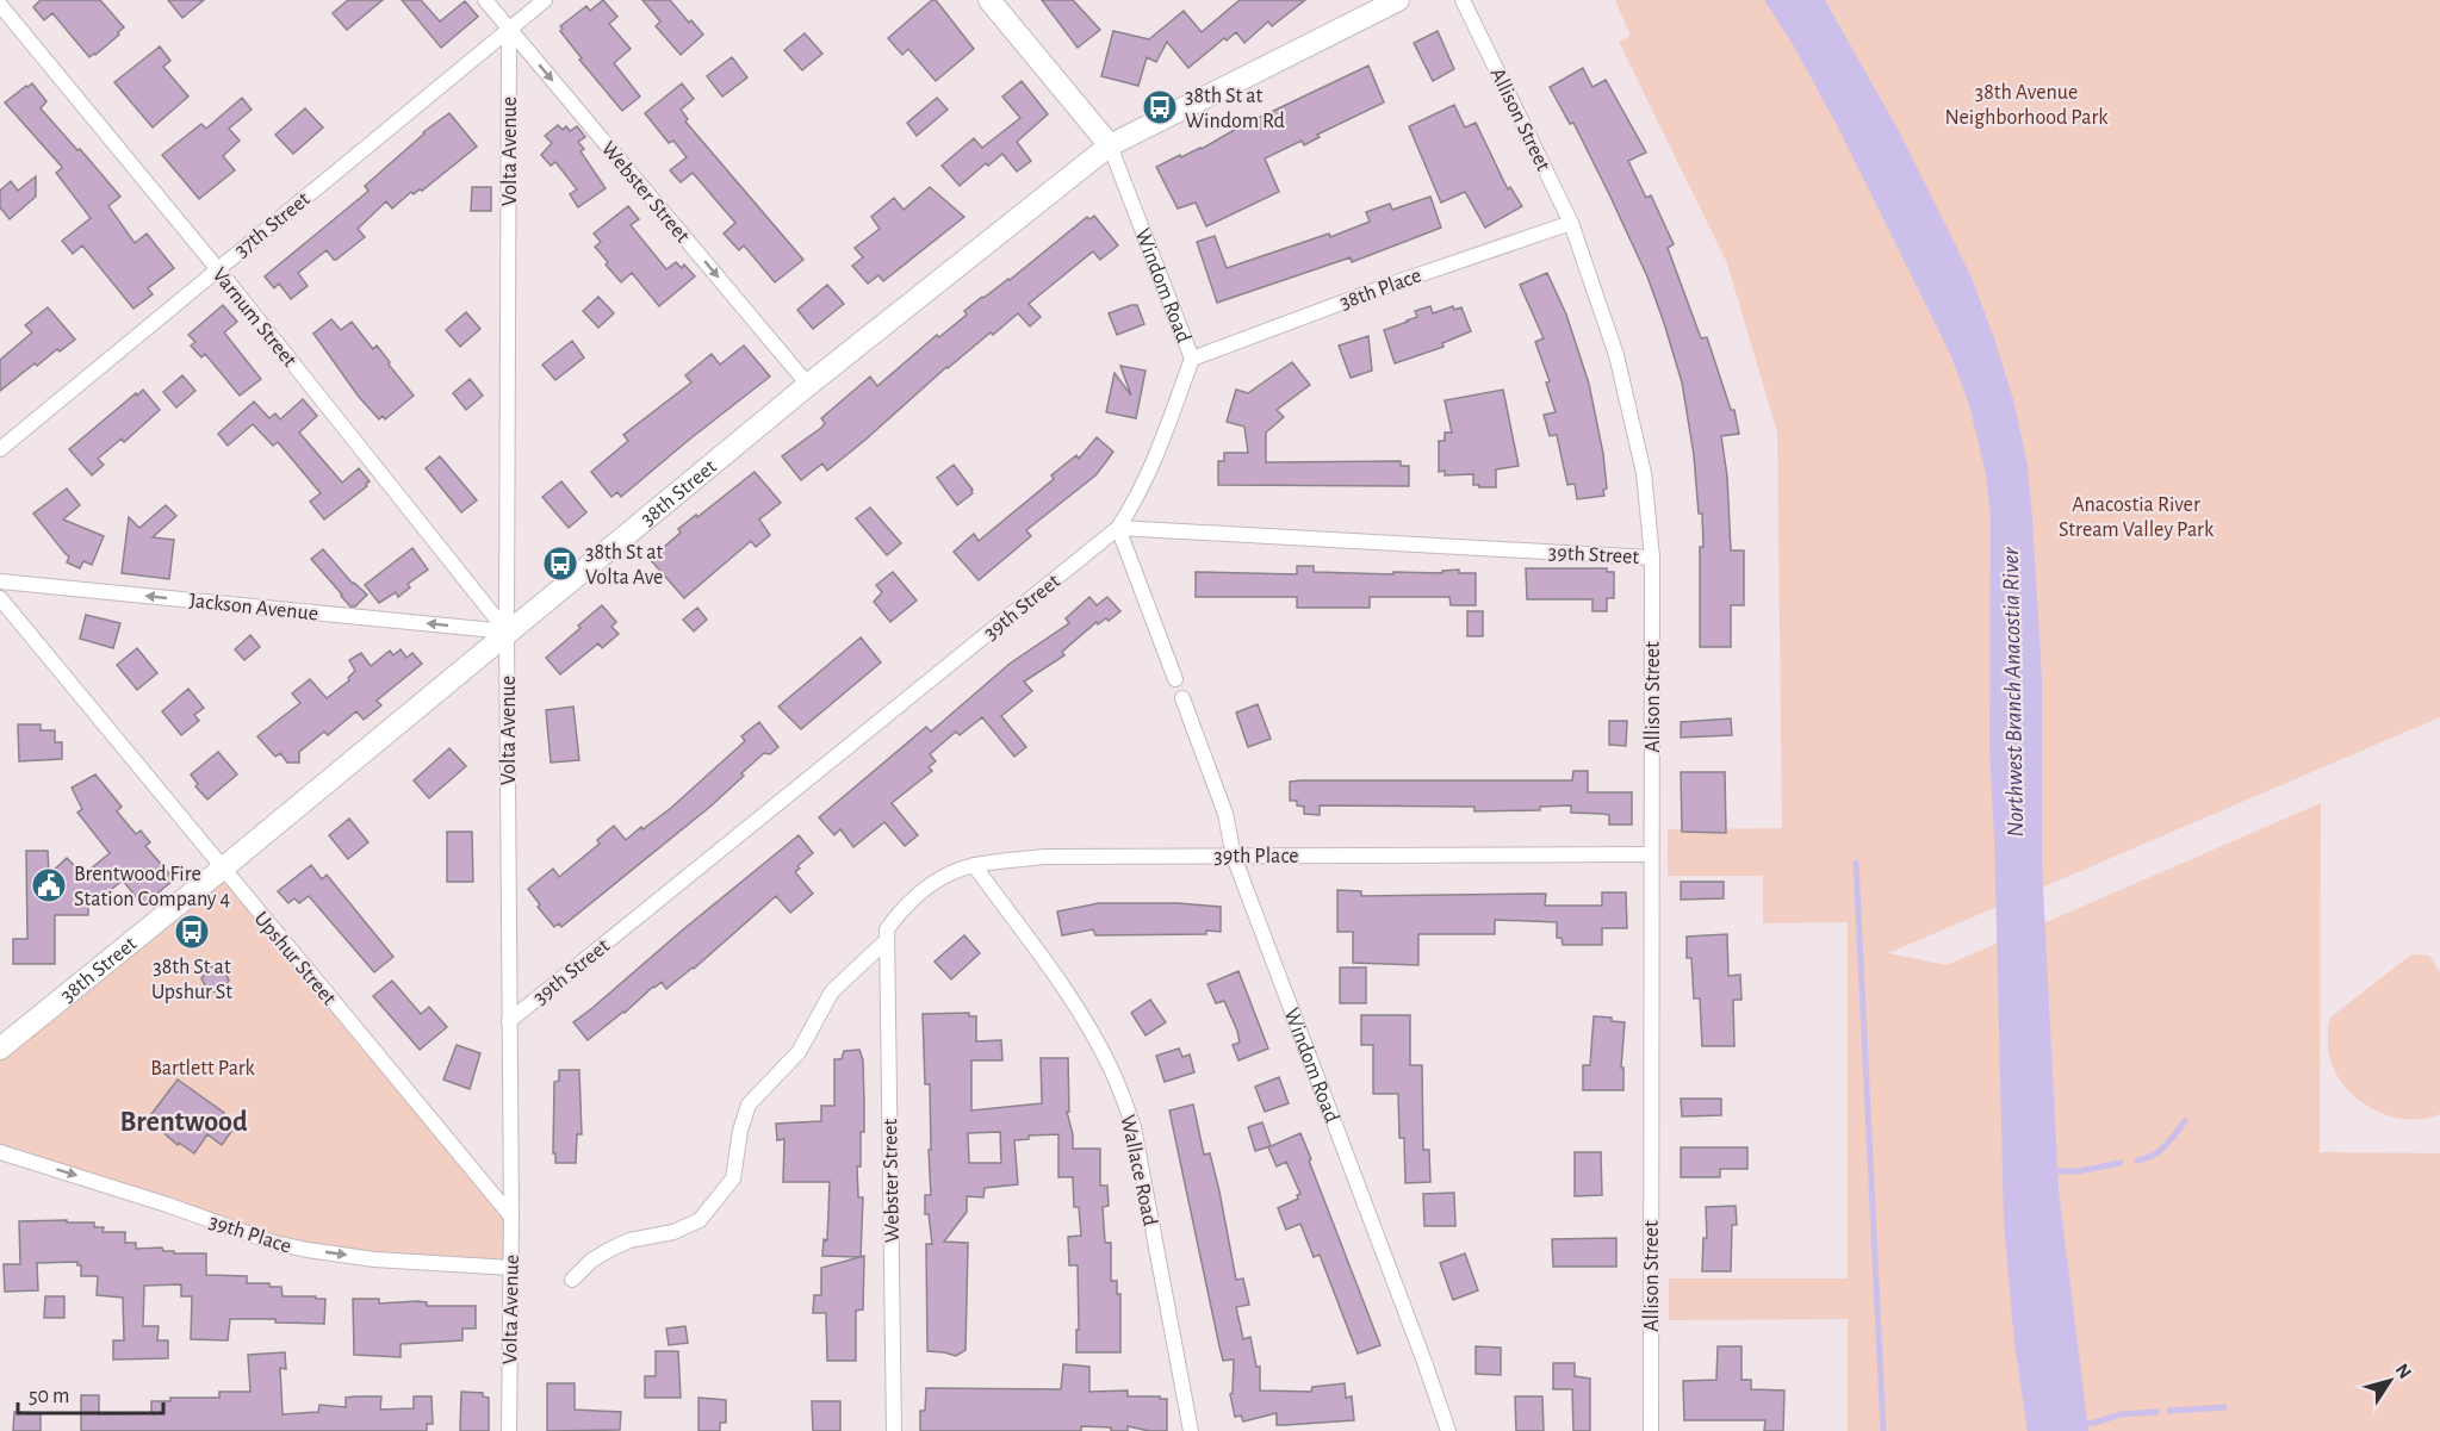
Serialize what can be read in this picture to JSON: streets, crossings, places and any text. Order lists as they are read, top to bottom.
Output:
{
  "streets": {
    "main road": ["Windom Road", "38th Street"],
    "street": [
      "Allison Street",
      "Volta Avenue",
      "Webster Street",
      "37th Street",
      "38th Place",
      "Varnum Street",
      "39th Street",
      "Jackson Avenue",
      "39th Place",
      "Upshur Street",
      "Wallace Road"
    ]
  },
  "crossings": [
    ["Allison Street", "38th Place"],
    ["Allison Street", "39th Street"],
    ["Allison Street", "39th Place"],
    ["Volta Avenue", "Webster Street"],
    ["Volta Avenue", "37th Street"],
    ["Volta Avenue", "Varnum Street"],
    ["Volta Avenue", "38th Street"],
    ["Volta Avenue", "39th Street"],
    ["Volta Avenue", "Jackson Avenue"],
    ["Volta Avenue", "39th Place"],
    ["Volta Avenue", "Upshur Street"],
    ["Webster Street", "37th Street"],
    ["Webster Street", "38th Street"],
    ["Webster Street", "39th Place"],
    ["37th Street", "Varnum Street"],
    ["Windom Road", "38th Place"],
    ["Windom Road", "38th Street"],
    ["Windom Road", "39th Street"],
    ["Windom Road", "39th Place"],
    ["Varnum Street", "38th Street"],
    ["Varnum Street", "Jackson Avenue"],
    ["38th Street", "Jackson Avenue"],
    ["38th Street", "Upshur Street"],
    ["39th Place", "Wallace Road"]
  ],
  "one_way": ["Webster Street", "Jackson Avenue"],
  "districts": ["Brentwood"],
  "water": ["Northwest Branch Anacostia River"],
  "parks": ["38th Avenue Neighborhood Park", "Anacostia River Stream Valley Park", "Bartlett Park"],
  "places": {
    "bus stop": ["38th St at Windom Rd", "38th St at Volta Ave", "38th St at Upshur St"],
    "public building": ["Brentwood Fire Station Company 4"]
  },
  "scale_bar": "50 m",
  "north": "top right"
}
